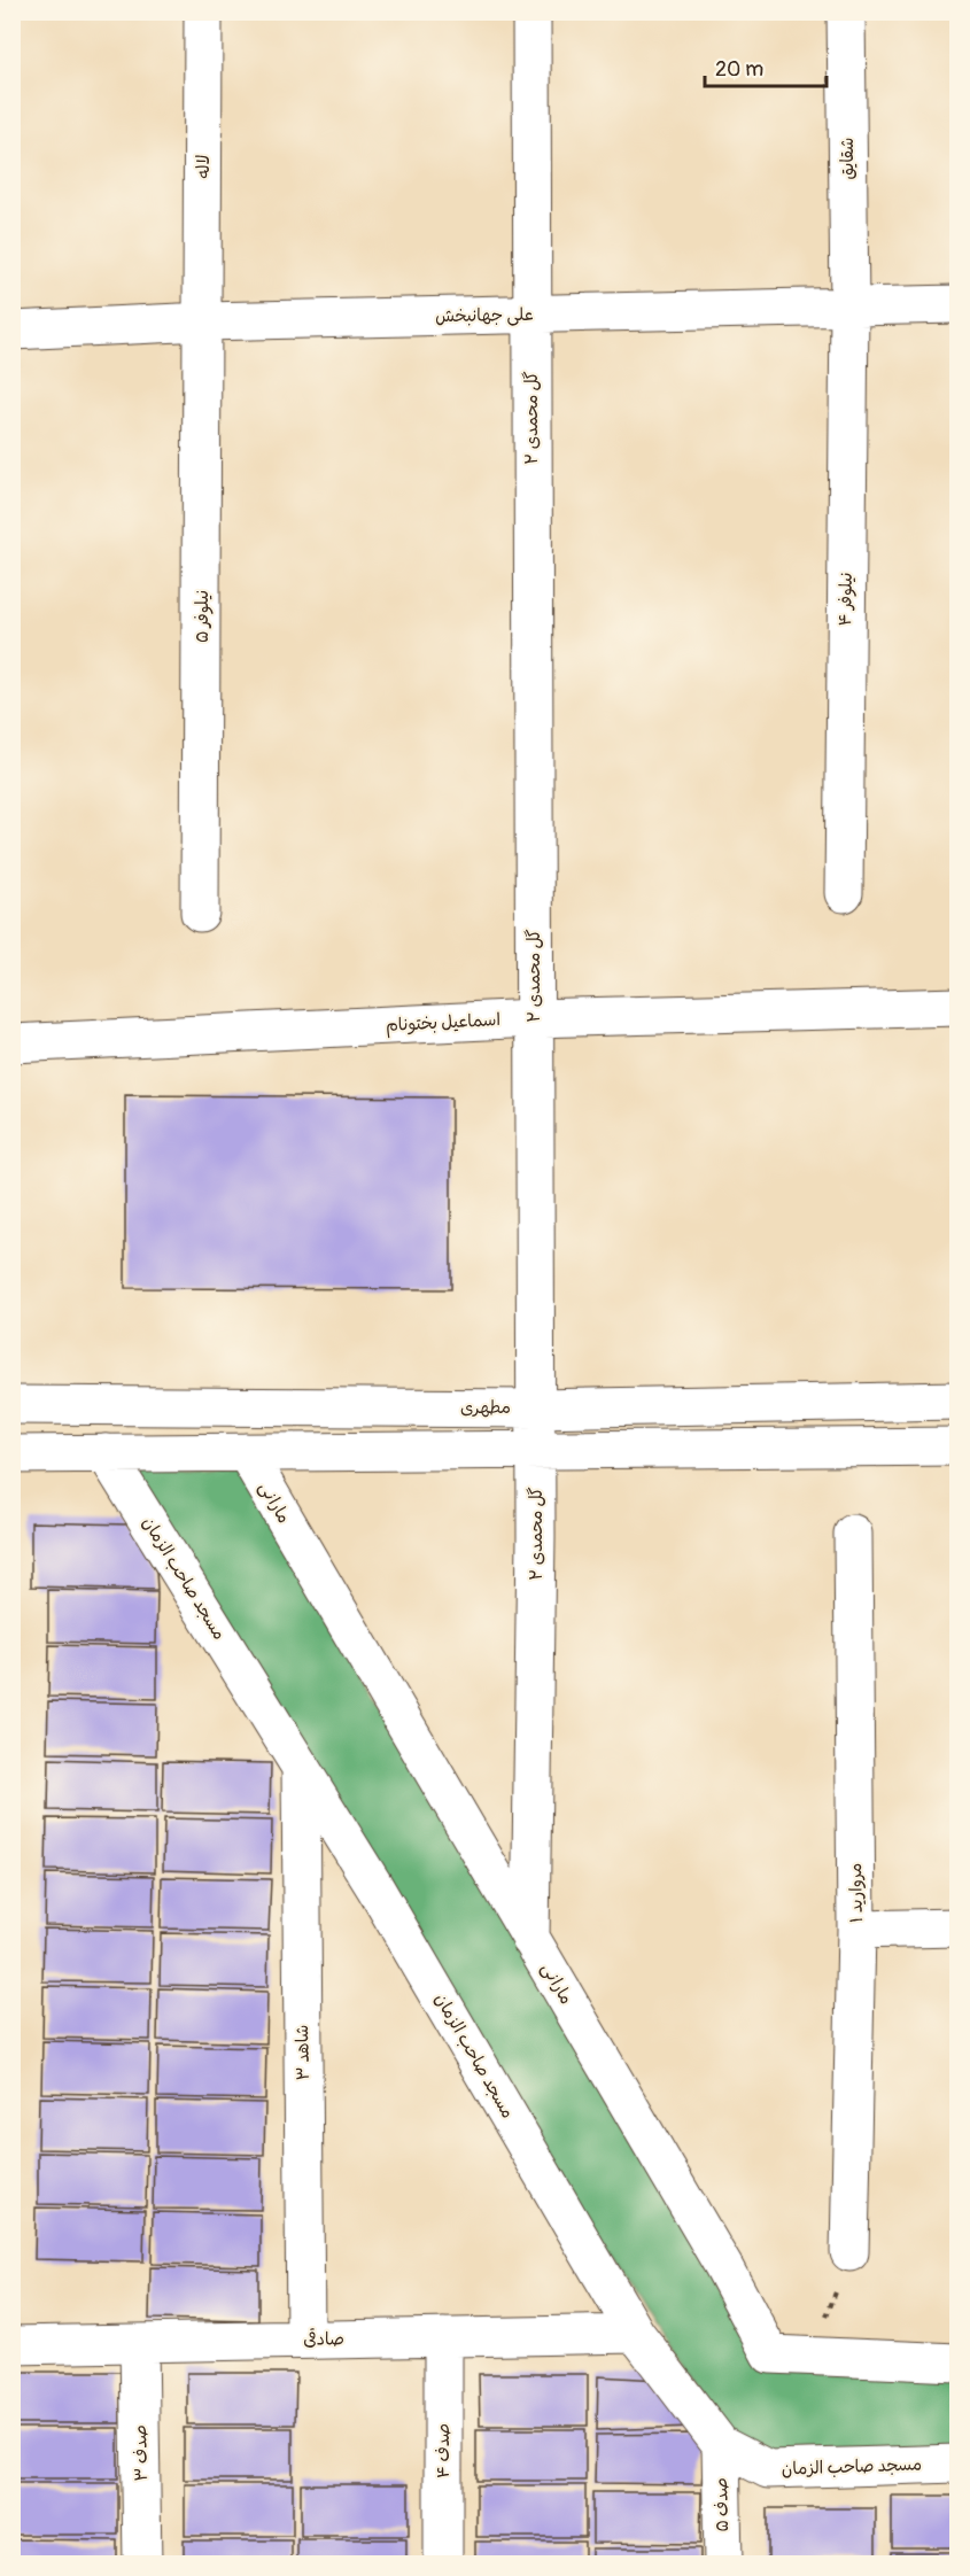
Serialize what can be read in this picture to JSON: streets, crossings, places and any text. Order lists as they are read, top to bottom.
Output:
{
  "streets": {
    "street": [
      "شقایق",
      "لاله",
      "علی جهانبخش",
      "گل محمدی ۲",
      "نیلوفر ۴",
      "نیلوفر ۵",
      "اسماعیل بختونام",
      "مطهری",
      "مارانی",
      "مسجد صاحب الزمان",
      "مروارید ۱",
      "شاهد ۳",
      "صادقی",
      "صدف ۴",
      "صدف ۳",
      "صدف ۵"
    ]
  },
  "crossings": [
    ["شقایق", "علی جهانبخش"],
    ["شقایق", "نیلوفر ۴"],
    ["لاله", "علی جهانبخش"],
    ["لاله", "نیلوفر ۵"],
    ["علی جهانبخش", "گل محمدی ۲"],
    ["علی جهانبخش", "نیلوفر ۴"],
    ["علی جهانبخش", "نیلوفر ۵"],
    ["گل محمدی ۲", "اسماعیل بختونام"],
    ["گل محمدی ۲", "مطهری"],
    ["گل محمدی ۲", "مارانی"],
    ["مسجد صاحب الزمان", "شاهد ۳"],
    ["مسجد صاحب الزمان", "صادقی"],
    ["مسجد صاحب الزمان", "صدف ۵"],
    ["شاهد ۳", "صادقی"],
    ["صادقی", "صدف ۴"],
    ["صادقی", "صدف ۳"]
  ],
  "scale_bar": "20 m"
}
